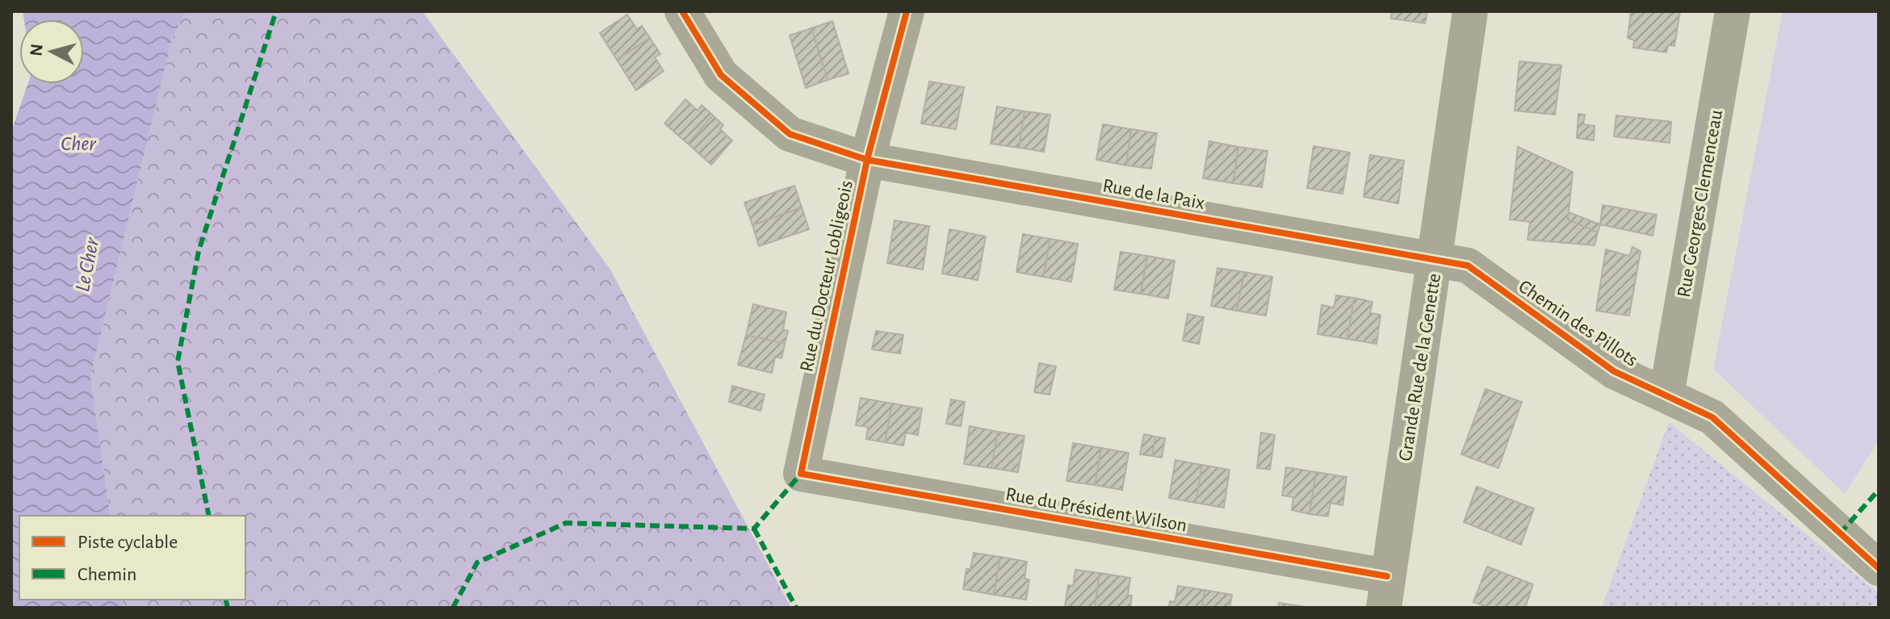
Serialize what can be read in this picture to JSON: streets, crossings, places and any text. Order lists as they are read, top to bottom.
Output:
{
  "streets": {
    "street": [
      "Rue de la Paix",
      "Rue Georges Clemenceau",
      "Rue du Docteur Lobligeois",
      "Chemin des Pillots",
      "Grande Rue de la Genette",
      "Rue du Président Wilson"
    ]
  },
  "crossings": [
    ["Rue de la Paix", "Rue du Docteur Lobligeois"],
    ["Rue de la Paix", "Chemin des Pillots"],
    ["Rue de la Paix", "Grande Rue de la Genette"],
    ["Rue Georges Clemenceau", "Chemin des Pillots"],
    ["Rue du Docteur Lobligeois", "Rue du Président Wilson"],
    ["Chemin des Pillots", "Grande Rue de la Genette"],
    ["Grande Rue de la Genette", "Rue du Président Wilson"]
  ],
  "water": ["Cher", "Le Cher"],
  "legend": ["Piste cyclable", "Chemin"],
  "north": "left"
}
